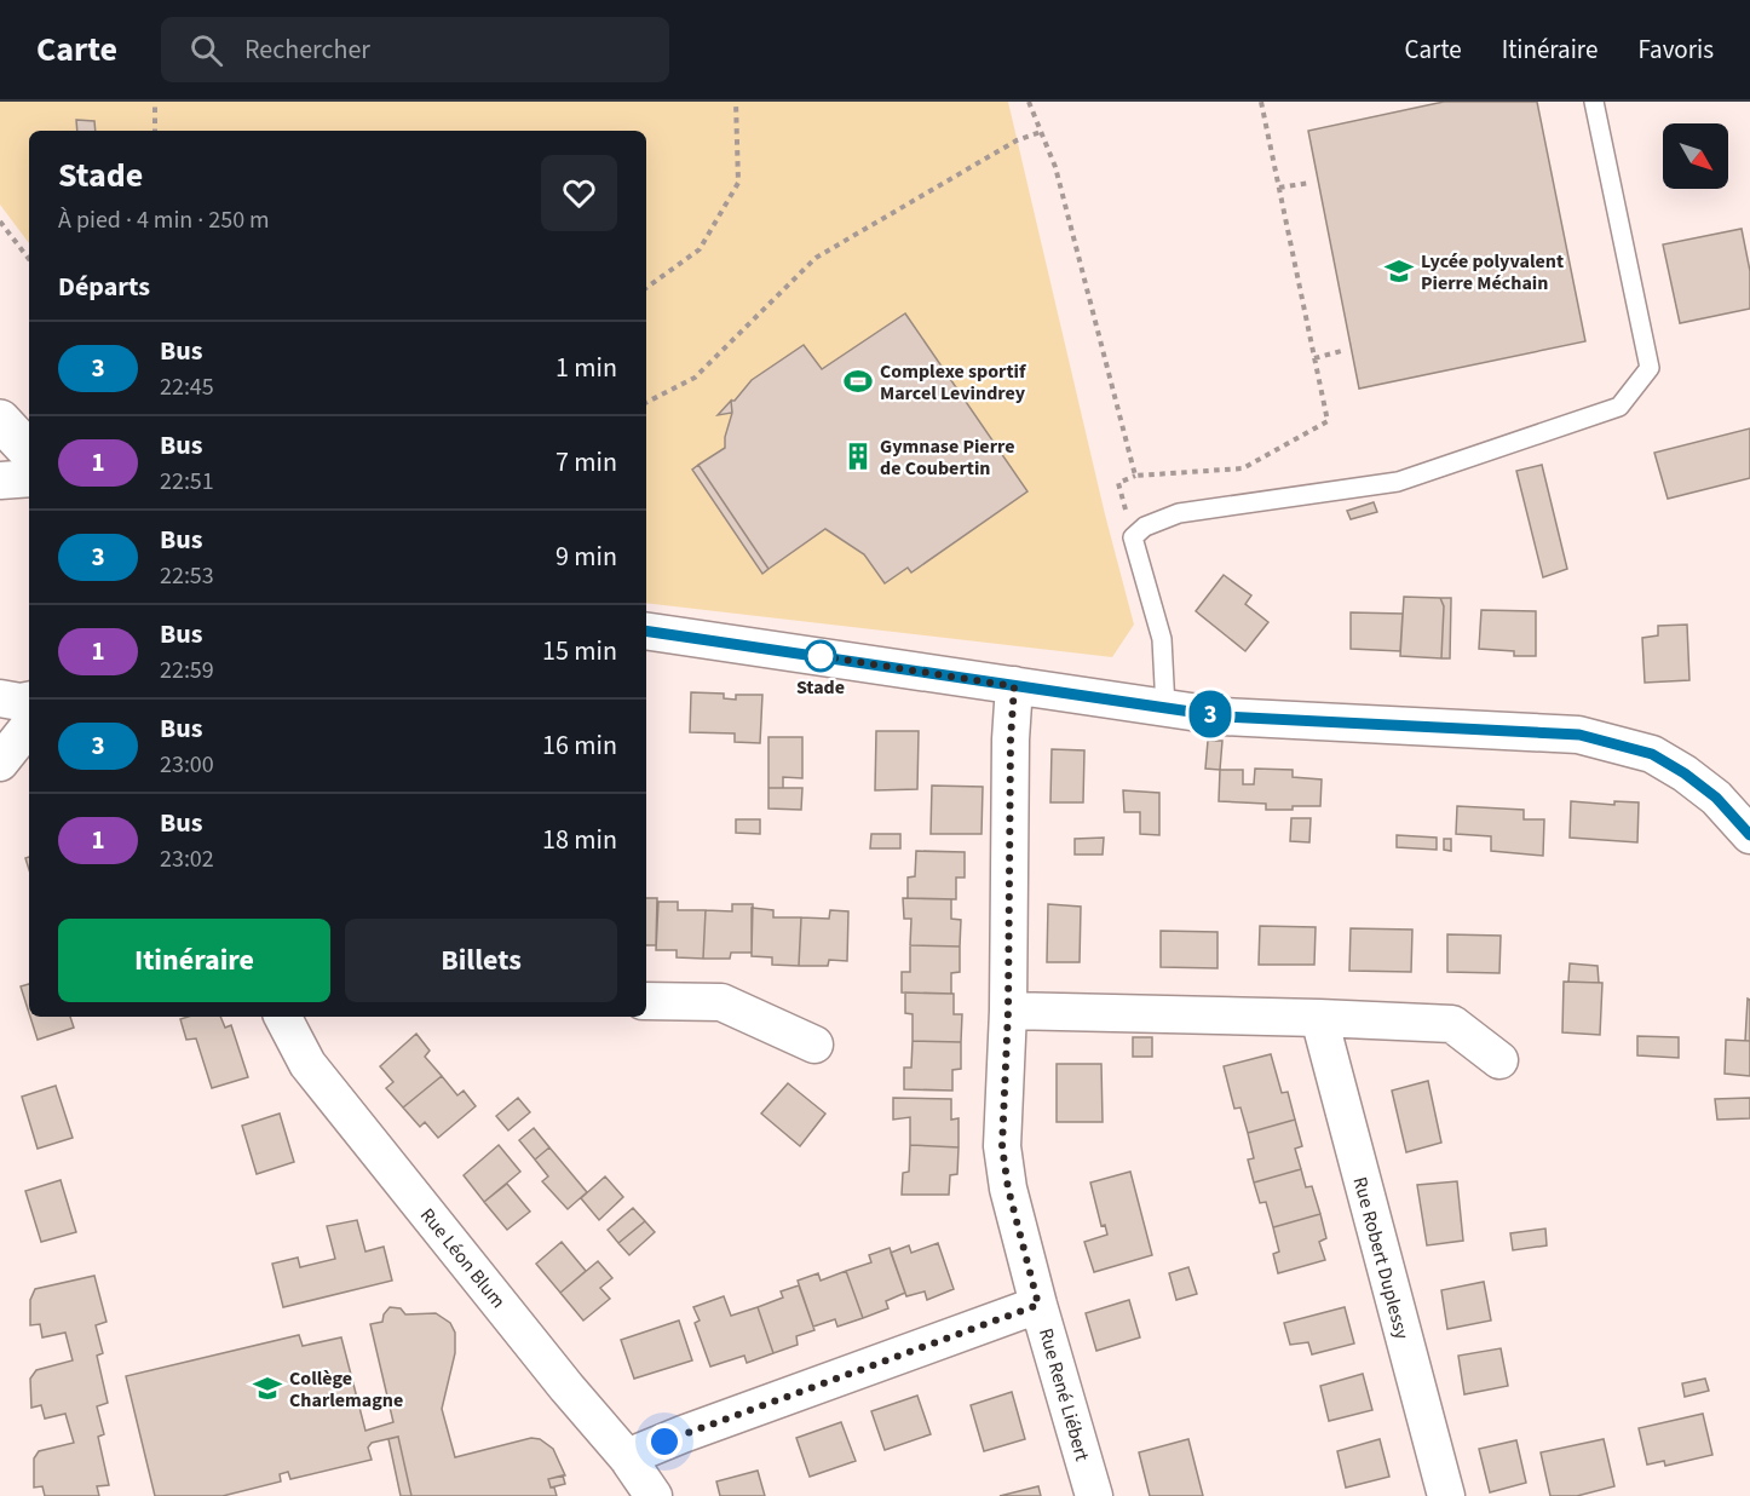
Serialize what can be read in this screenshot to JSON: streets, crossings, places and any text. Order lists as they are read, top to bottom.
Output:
{
  "streets": {
    "street": ["Rue Léon Blum", "Rue Robert Duplessy", "Rue René Liébert"]
  },
  "places": {
    "school or university": ["Lycée polyvalent Pierre Méchain", "Collège Charlemagne"],
    "sports": ["Complexe sportif Marcel Levindrey"],
    "building": ["Gymnase Pierre de Coubertin"],
    "other": ["Stade"]
  },
  "lines": ["bus line 3"],
  "north": "bottom right",
  "page": {
    "header": "Carte",
    "search": "Rechercher",
    "nav": ["Carte", "Itinéraire", "Favoris"],
    "on_map": "3",
    "heading": [
      ["Stade", "À pied · 4 min · 250 m"],
      "Départs"
    ],
    "list": [
      {
        "mark": "3",
        "name": "Bus",
        "note": "22:45",
        "value": "1 min"
      },
      {
        "mark": "1",
        "name": "Bus",
        "note": "22:51",
        "value": "7 min"
      },
      {
        "mark": "3",
        "name": "Bus",
        "note": "22:53",
        "value": "9 min"
      },
      {
        "mark": "1",
        "name": "Bus",
        "note": "22:59",
        "value": "15 min"
      },
      {
        "mark": "3",
        "name": "Bus",
        "note": "23:00",
        "value": "16 min"
      },
      {
        "mark": "1",
        "name": "Bus",
        "note": "23:02",
        "value": "18 min"
      }
    ],
    "buttons": ["Itinéraire", "Billets"]
  }
}
